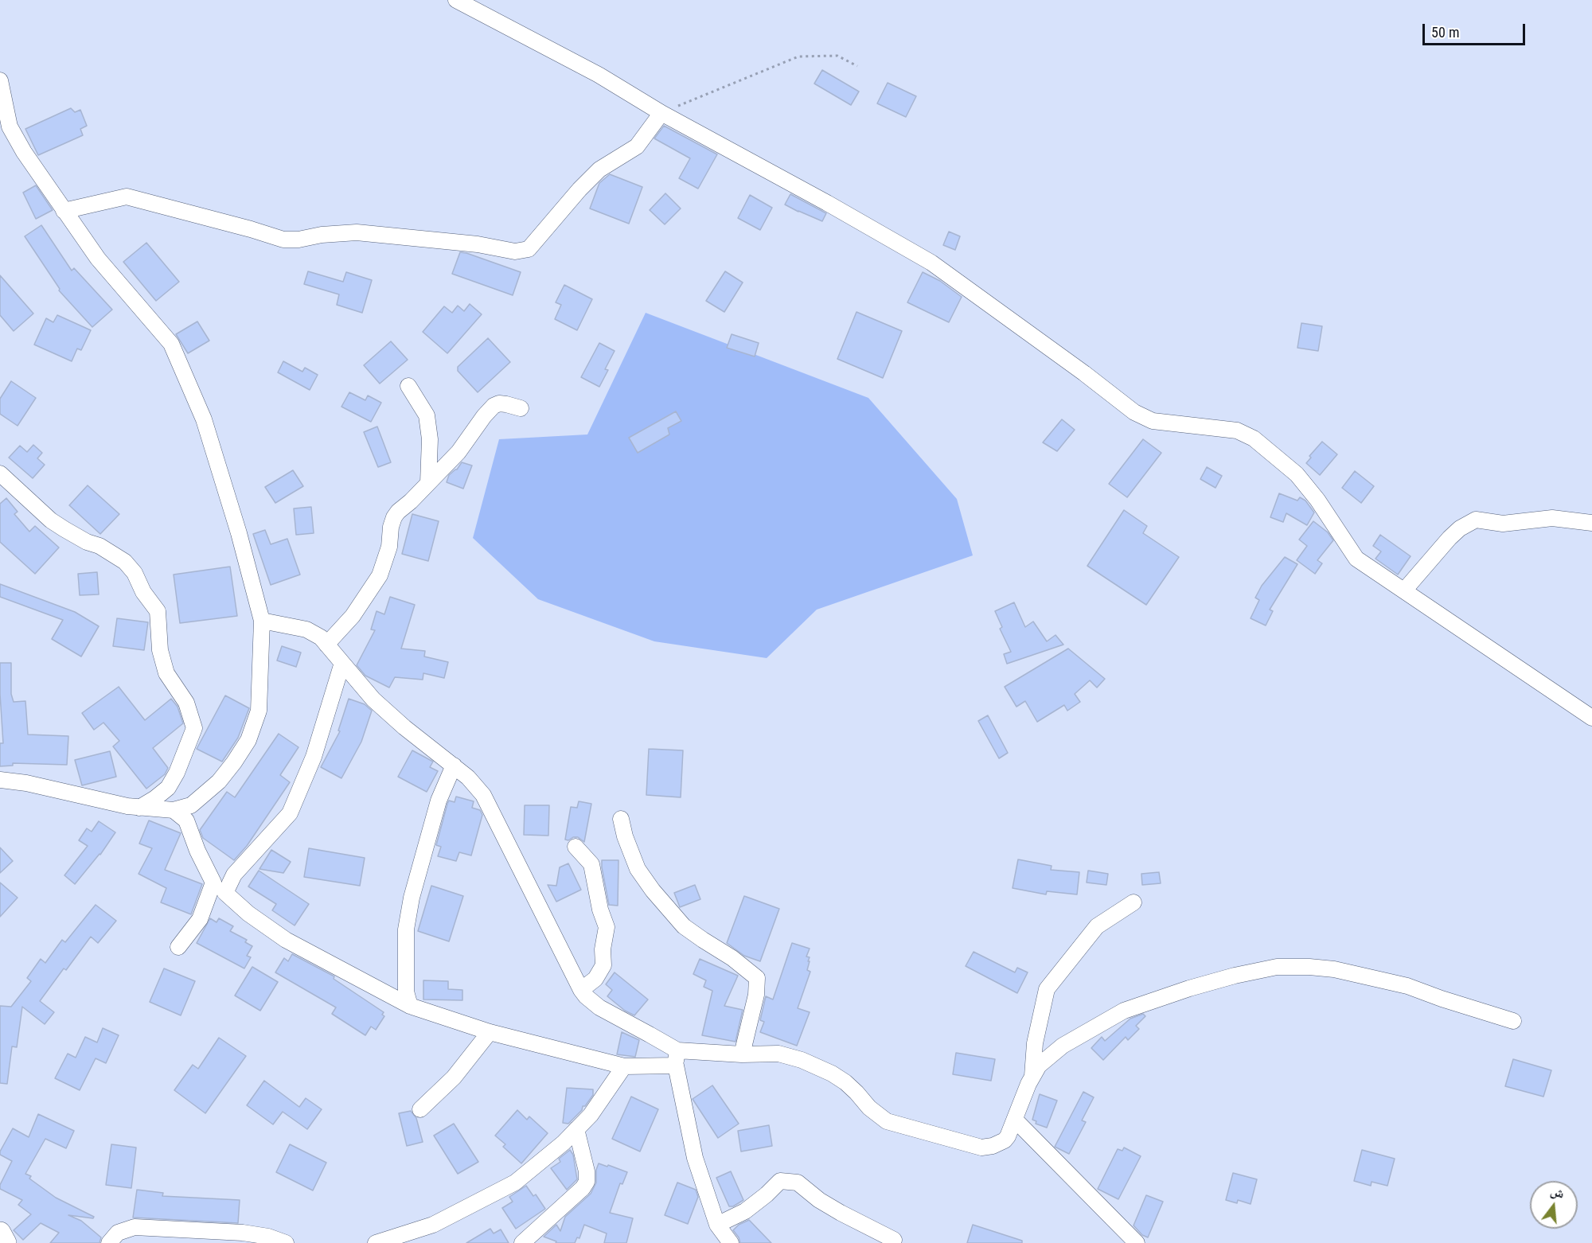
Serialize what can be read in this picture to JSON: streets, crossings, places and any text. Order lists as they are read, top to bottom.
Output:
{
  "scale_bar": "50 m",
  "north": "top"
}
